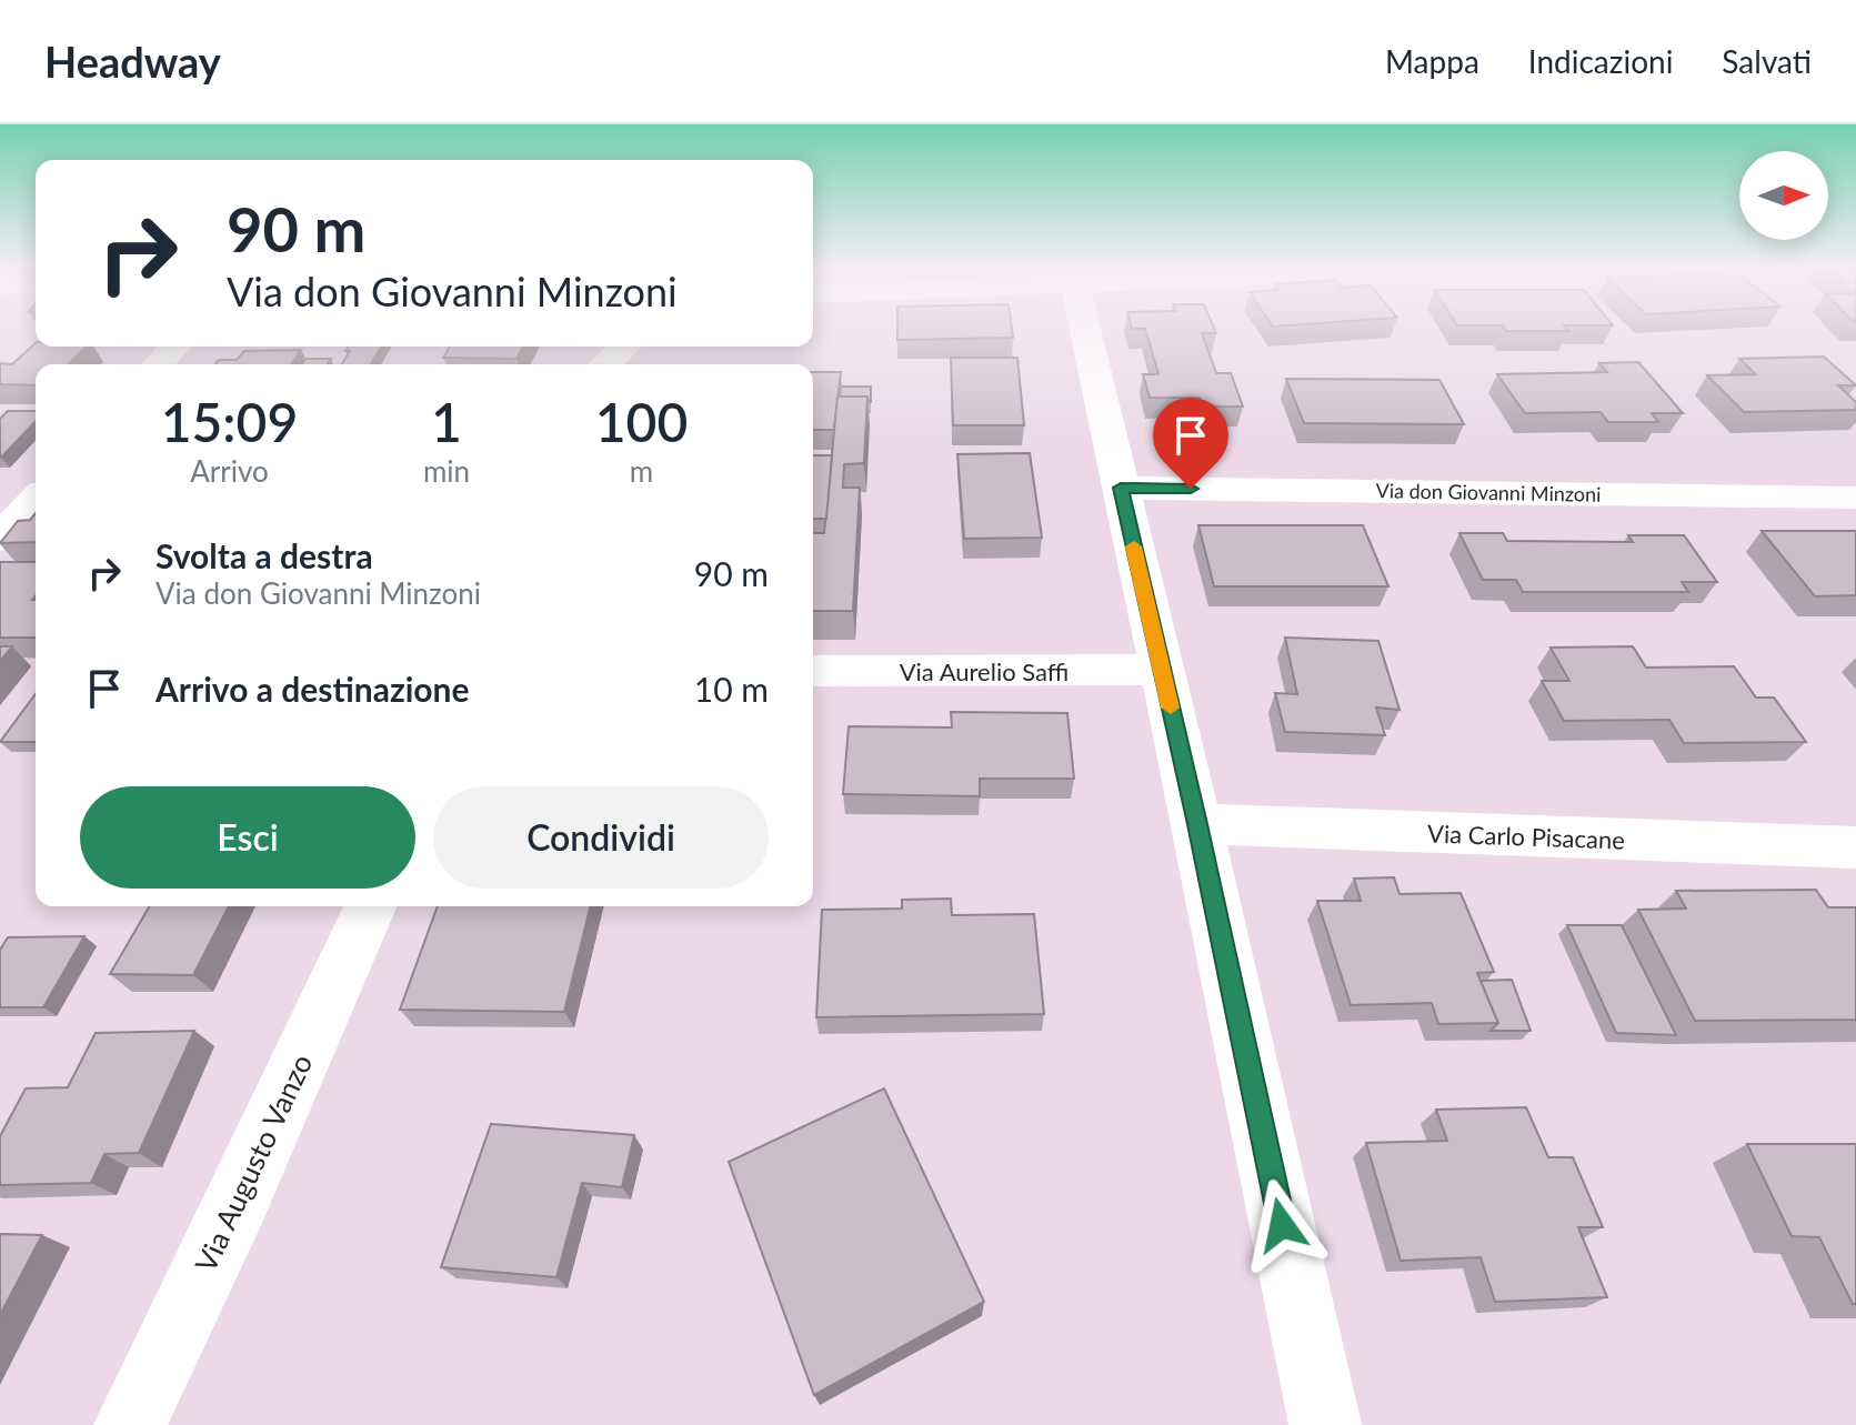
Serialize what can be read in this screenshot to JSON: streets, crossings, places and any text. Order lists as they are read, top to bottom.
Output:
{
  "streets": {
    "street": [
      "Via don Giovanni Minzoni",
      "Via Aurelio Saffi",
      "Via Carlo Pisacane",
      "Via Augusto Vanzo"
    ]
  },
  "north": "right",
  "page": {
    "header": "Headway",
    "nav": ["Mappa", "Indicazioni", "Salvati"],
    "turn": ["90 m", "Via don Giovanni Minzoni"],
    "eta": [
      "15:09",
      "Arrivo",
      "1",
      "min",
      "100",
      "m"
    ],
    "list": [
      {
        "name": "Svolta a destra",
        "note": "Via don Giovanni Minzoni",
        "value": "90 m"
      },
      {
        "name": "Arrivo a destinazione",
        "value": "10 m"
      }
    ],
    "buttons": ["Esci", "Condividi"]
  }
}
